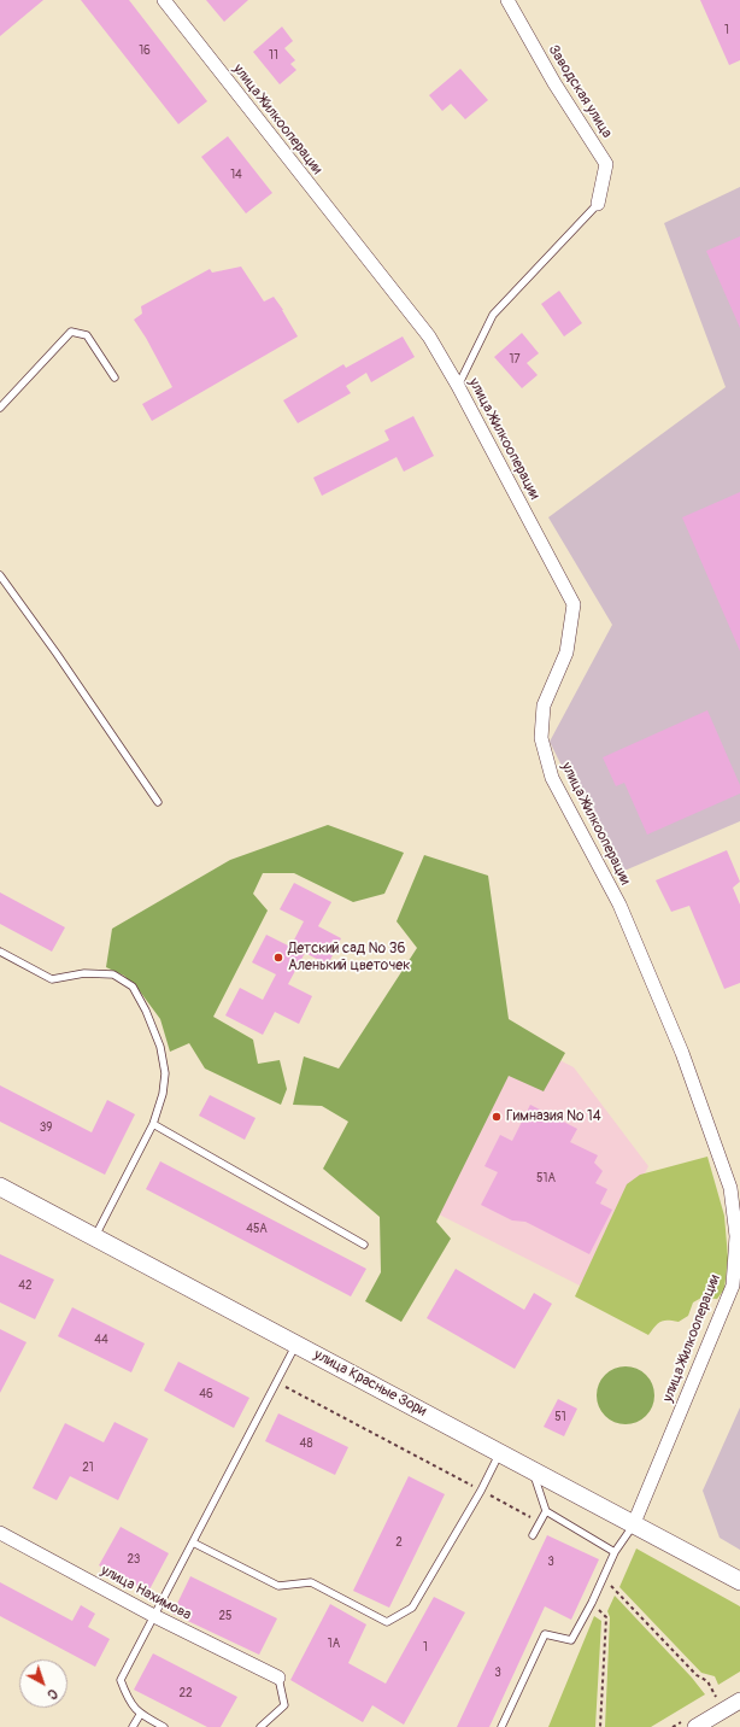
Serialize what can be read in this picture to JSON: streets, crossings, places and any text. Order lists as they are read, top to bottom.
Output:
{
  "streets": {
    "main road": ["улица Красные Зори"],
    "street": ["Заводская улица", "улица Жилкооперации", "улица Нахимова"]
  },
  "crossings": [
    ["улица Жилкооперации", "улица Красные Зори"]
  ],
  "places": ["Детский сад № 36 Аленький цветочек", "Гимназия № 14"],
  "house_numbers": [
    "1",
    "16",
    "11",
    "14",
    "17",
    "39",
    "51А",
    "45А",
    "42",
    "44",
    "46",
    "51",
    "48",
    "21",
    "2",
    "23",
    "3",
    "25",
    "1А",
    "1",
    "3",
    "22"
  ],
  "north": "bottom right"
}
